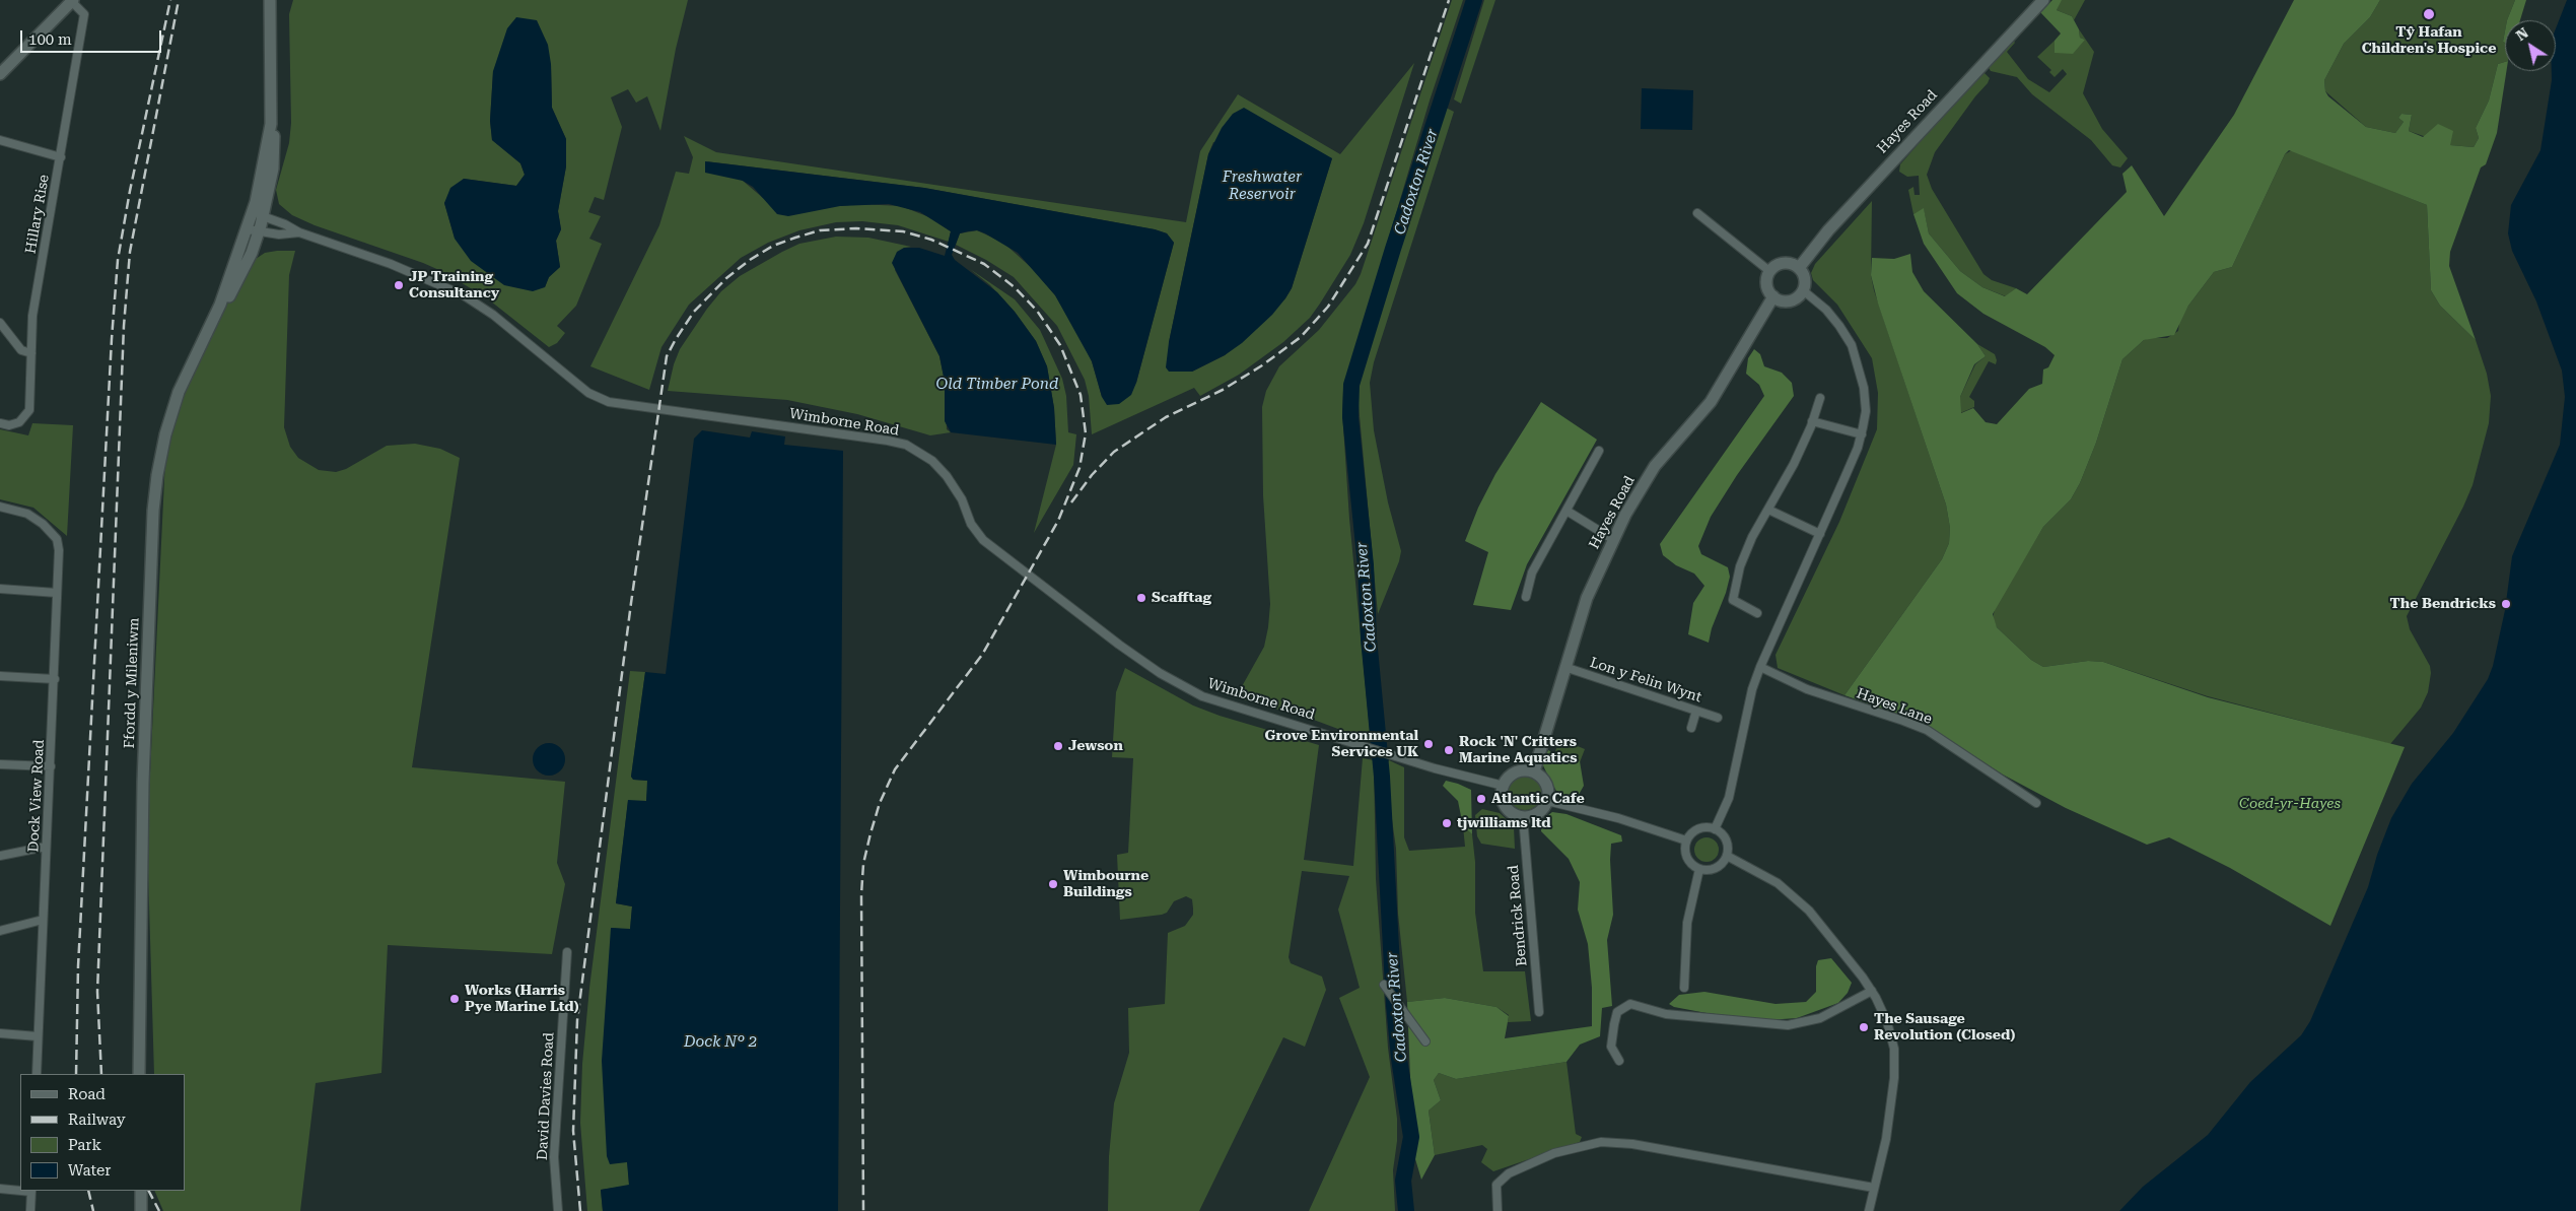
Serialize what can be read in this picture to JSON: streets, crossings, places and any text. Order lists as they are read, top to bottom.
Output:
{
  "streets": {
    "street": [
      "Hayes Road",
      "Hillary Rise",
      "Wimborne Road",
      "Lon y Felin Wynt",
      "Ffordd y Mileniwm",
      "Hayes Lane",
      "Dock View Road",
      "Bendrick Road",
      "David Davies Road"
    ]
  },
  "crossings": [
    ["Hayes Road", "Wimborne Road"],
    ["Hayes Road", "Lon y Felin Wynt"],
    ["Hayes Road", "Bendrick Road"],
    ["Wimborne Road", "Ffordd y Mileniwm"],
    ["Wimborne Road", "Bendrick Road"]
  ],
  "water": [
    "Freshwater Reservoir",
    "Cadoxton River",
    "Old Timber Pond",
    "Dock Nº 2"
  ],
  "parks": ["Coed-yr-Hayes"],
  "places": [
    "Tŷ Hafan Children's Hospice",
    "JP Training Consultancy",
    "Scafftag",
    "The Bendricks",
    "Grove Environmental Services UK",
    "Jewson",
    "Rock 'N' Critters Marine Aquatics",
    "Atlantic Cafe",
    "tjwilliams ltd",
    "Wimbourne Buildings",
    "Works (Harris Pye Marine Ltd)",
    "The Sausage Revolution (Closed)"
  ],
  "legend": [
    "Road",
    "Railway",
    "Park",
    "Water"
  ],
  "scale_bar": "100 m",
  "north": "top left"
}
